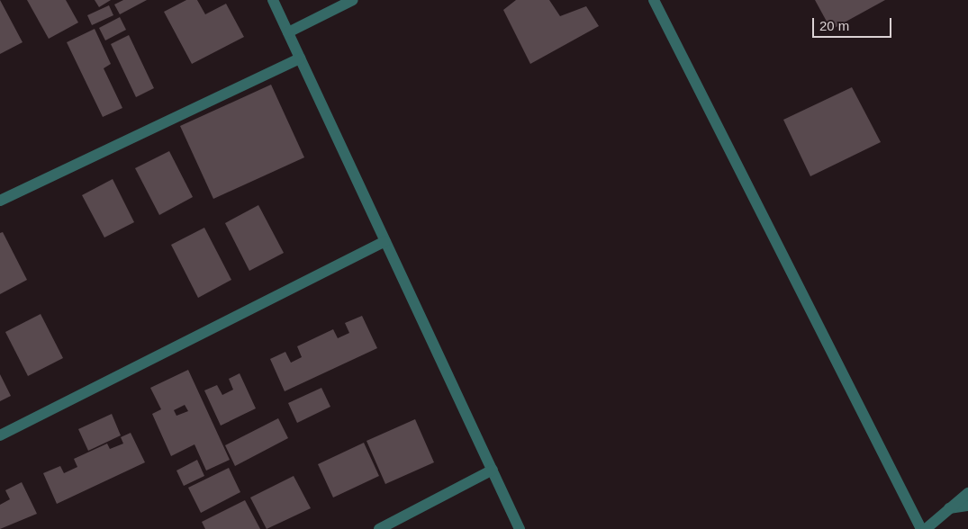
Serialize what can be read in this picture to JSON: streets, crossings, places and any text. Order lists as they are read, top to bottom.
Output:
{
  "scale_bar": "20 m"
}
